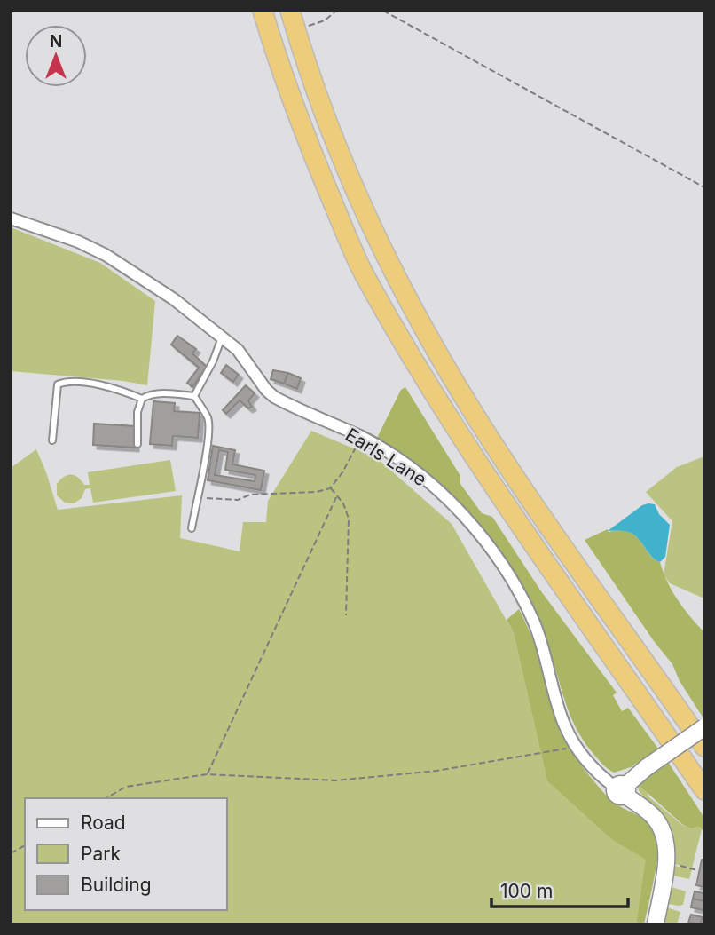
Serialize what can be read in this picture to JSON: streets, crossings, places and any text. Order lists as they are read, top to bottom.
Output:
{
  "streets": {
    "street": ["Earls Lane"]
  },
  "legend": ["Road", "Park", "Building"],
  "scale_bar": "100 m",
  "north": "top"
}
